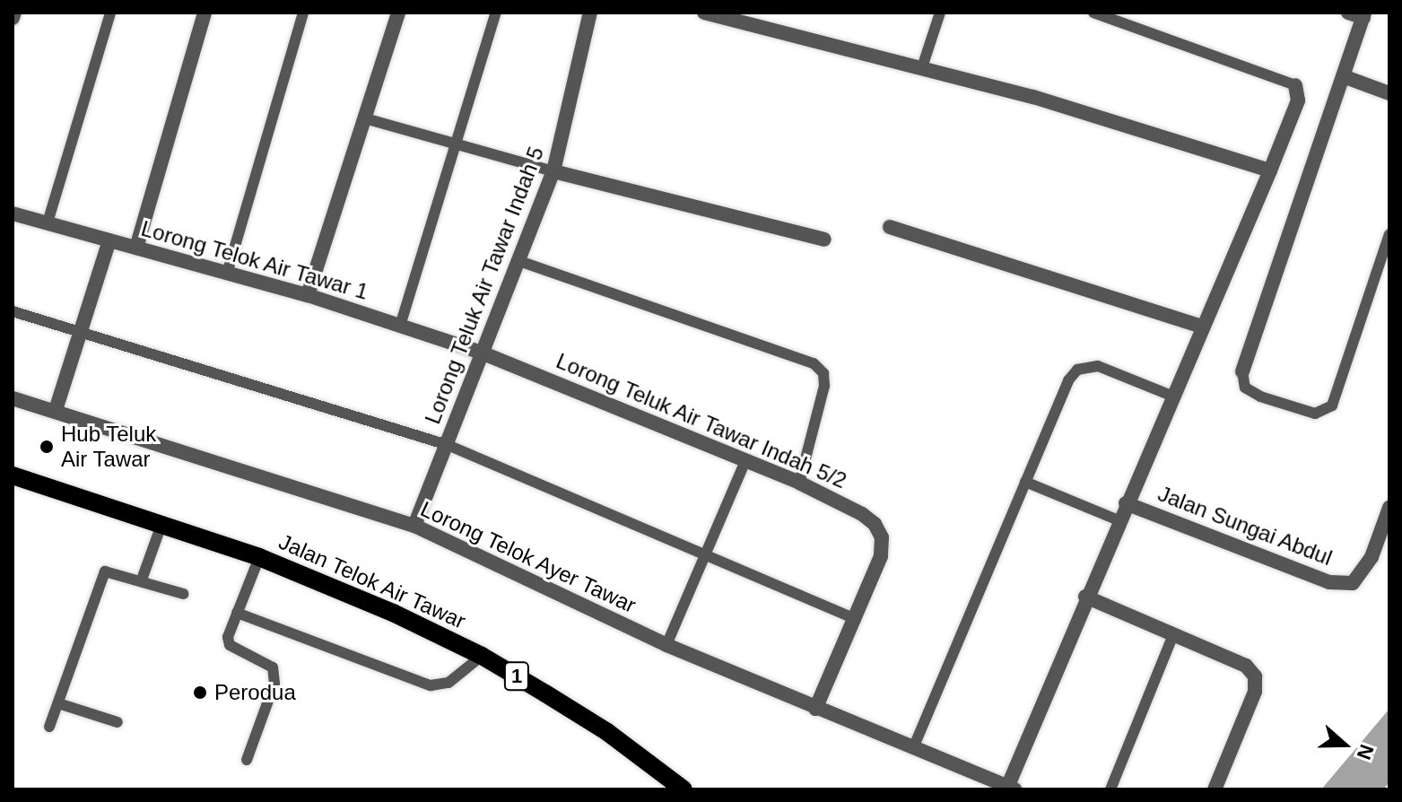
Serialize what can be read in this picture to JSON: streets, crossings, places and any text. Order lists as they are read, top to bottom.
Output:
{
  "streets": {
    "main road": ["Jalan Telok Air Tawar", "1"],
    "street": [
      "Lorong Telok Air Tawar 1",
      "Lorong Teluk Air Tawar Indah 5",
      "Lorong Teluk Air Tawar Indah 5/2",
      "Jalan Sungai Abdul",
      "Lorong Telok Ayer Tawar"
    ]
  },
  "crossings": [
    ["Lorong Telok Air Tawar 1", "Lorong Teluk Air Tawar Indah 5"],
    ["Lorong Telok Air Tawar 1", "Lorong Teluk Air Tawar Indah 5/2"],
    ["Lorong Teluk Air Tawar Indah 5", "Lorong Teluk Air Tawar Indah 5/2"],
    ["Lorong Teluk Air Tawar Indah 5", "Lorong Telok Ayer Tawar"],
    ["Lorong Teluk Air Tawar Indah 5/2", "Lorong Telok Ayer Tawar"]
  ],
  "places": ["Hub Teluk Air Tawar", "Perodua"],
  "north": "right"
}
